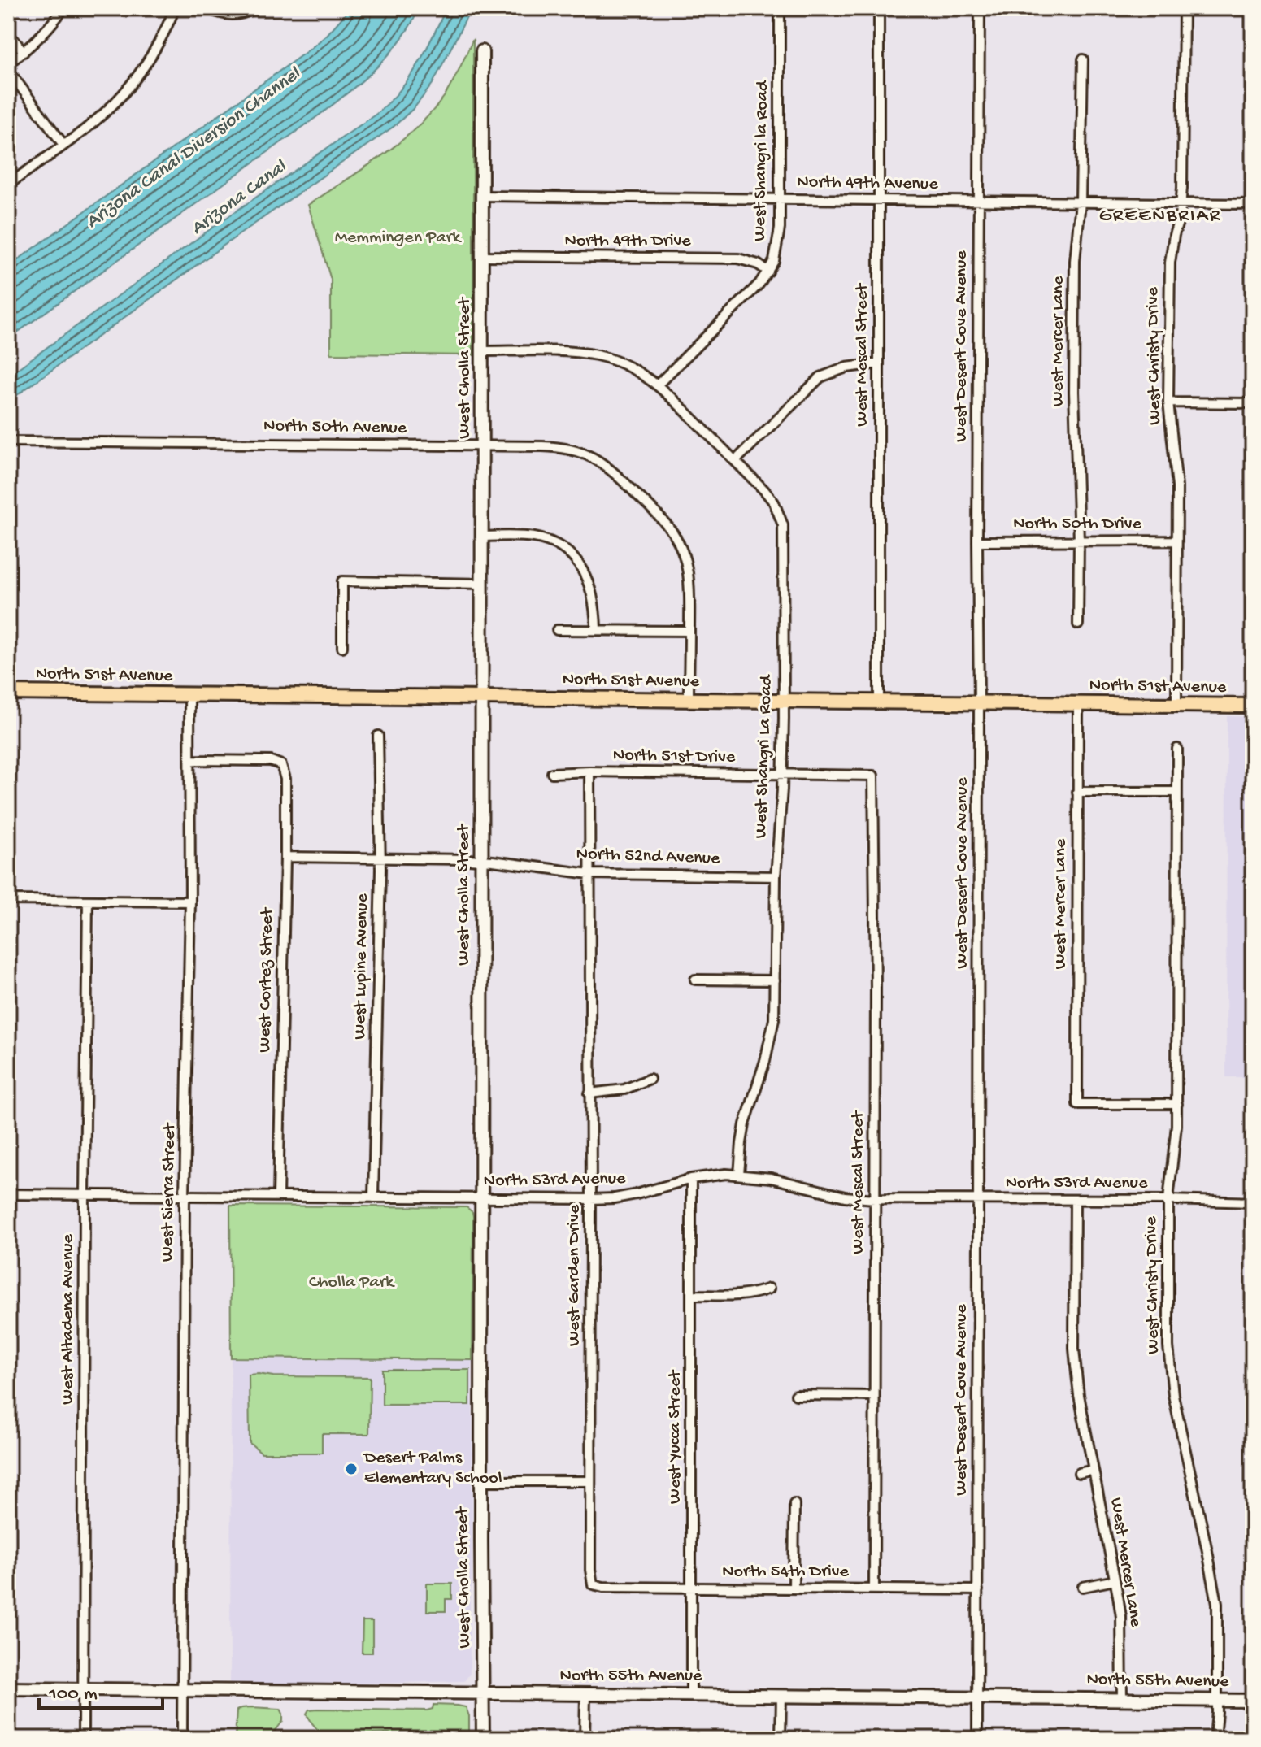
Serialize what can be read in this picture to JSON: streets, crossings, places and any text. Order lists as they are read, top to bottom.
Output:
{
  "streets": {
    "main road": ["North 51st Avenue"],
    "street": [
      "West Shangri la Road",
      "North 49th Avenue",
      "North 49th Drive",
      "West Mercer Lane",
      "West Desert Cove Avenue",
      "West Mescal Street",
      "West Christy Drive",
      "West Cholla Street",
      "North 50th Avenue",
      "North 50th Drive",
      "North 51st Drive",
      "West Shangri La Road",
      "North 52nd Avenue",
      "West Lupine Avenue",
      "West Cortez Street",
      "North 53rd Avenue",
      "West Sierra Street",
      "West Garden Drive",
      "West Altadena Avenue",
      "West Yucca Street",
      "North 54th Drive",
      "North 55th Avenue"
    ]
  },
  "crossings": [
    ["West Shangri la Road", "North 49th Avenue"],
    ["West Shangri la Road", "North 49th Drive"],
    ["West Shangri la Road", "West Shangri La Road"],
    ["North 49th Avenue", "West Mercer Lane"],
    ["North 49th Avenue", "West Desert Cove Avenue"],
    ["North 49th Avenue", "West Mescal Street"],
    ["North 49th Avenue", "West Christy Drive"],
    ["North 49th Avenue", "West Cholla Street"],
    ["North 49th Drive", "West Cholla Street"],
    ["West Mercer Lane", "West Christy Drive"],
    ["West Mercer Lane", "North 50th Drive"],
    ["West Mercer Lane", "North 51st Avenue"],
    ["West Mercer Lane", "North 53rd Avenue"],
    ["West Mercer Lane", "North 55th Avenue"],
    ["West Desert Cove Avenue", "North 50th Drive"],
    ["West Desert Cove Avenue", "North 51st Avenue"],
    ["West Desert Cove Avenue", "North 53rd Avenue"],
    ["West Desert Cove Avenue", "North 54th Drive"],
    ["West Desert Cove Avenue", "North 55th Avenue"],
    ["West Mescal Street", "North 51st Avenue"],
    ["West Mescal Street", "North 51st Drive"],
    ["West Mescal Street", "North 53rd Avenue"],
    ["West Mescal Street", "North 54th Drive"],
    ["West Christy Drive", "North 50th Drive"],
    ["West Christy Drive", "North 51st Avenue"],
    ["West Christy Drive", "North 53rd Avenue"],
    ["West Christy Drive", "North 55th Avenue"],
    ["West Cholla Street", "North 50th Avenue"],
    ["West Cholla Street", "North 51st Avenue"],
    ["West Cholla Street", "West Shangri La Road"],
    ["West Cholla Street", "North 52nd Avenue"],
    ["West Cholla Street", "North 53rd Avenue"],
    ["West Cholla Street", "North 55th Avenue"],
    ["North 51st Avenue", "West Shangri La Road"],
    ["North 51st Avenue", "West Sierra Street"],
    ["North 51st Drive", "West Shangri La Road"],
    ["North 51st Drive", "West Garden Drive"],
    ["West Shangri La Road", "North 52nd Avenue"],
    ["West Shangri La Road", "North 53rd Avenue"],
    ["North 52nd Avenue", "West Lupine Avenue"],
    ["North 52nd Avenue", "West Cortez Street"],
    ["North 52nd Avenue", "West Garden Drive"],
    ["West Lupine Avenue", "North 53rd Avenue"],
    ["West Cortez Street", "North 53rd Avenue"],
    ["West Cortez Street", "West Sierra Street"],
    ["North 53rd Avenue", "West Sierra Street"],
    ["North 53rd Avenue", "West Garden Drive"],
    ["North 53rd Avenue", "West Altadena Avenue"],
    ["North 53rd Avenue", "West Yucca Street"],
    ["West Sierra Street", "North 55th Avenue"],
    ["West Garden Drive", "North 54th Drive"],
    ["West Altadena Avenue", "North 55th Avenue"],
    ["West Yucca Street", "North 54th Drive"],
    ["West Yucca Street", "North 55th Avenue"]
  ],
  "districts": ["GREENBRIAR"],
  "water": ["Arizona Canal Diversion Channel", "Arizona Canal"],
  "parks": ["Memmingen Park", "Cholla Park"],
  "places": ["Desert Palms Elementary School"],
  "scale_bar": "100 m"
}
